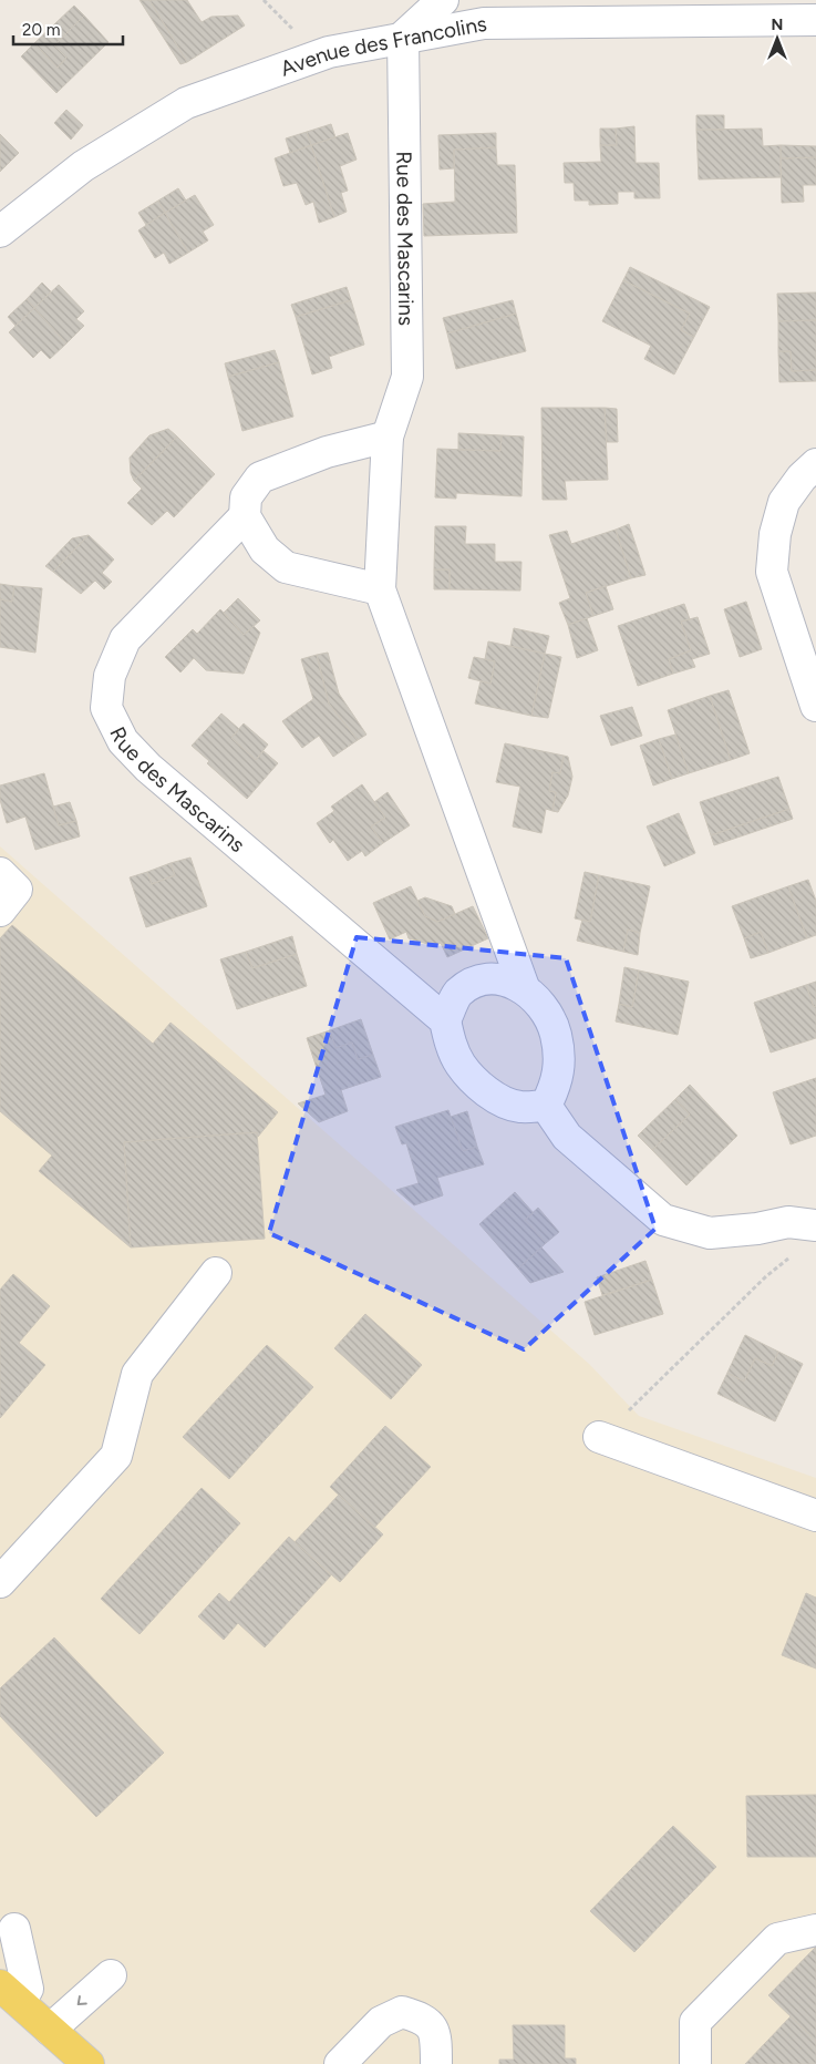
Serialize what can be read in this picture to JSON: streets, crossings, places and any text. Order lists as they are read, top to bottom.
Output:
{
  "streets": {
    "street": ["Avenue des Francolins", "Rue des Mascarins"]
  },
  "crossings": [
    ["Avenue des Francolins", "Rue des Mascarins"]
  ],
  "scale_bar": "20 m",
  "north": "top"
}
